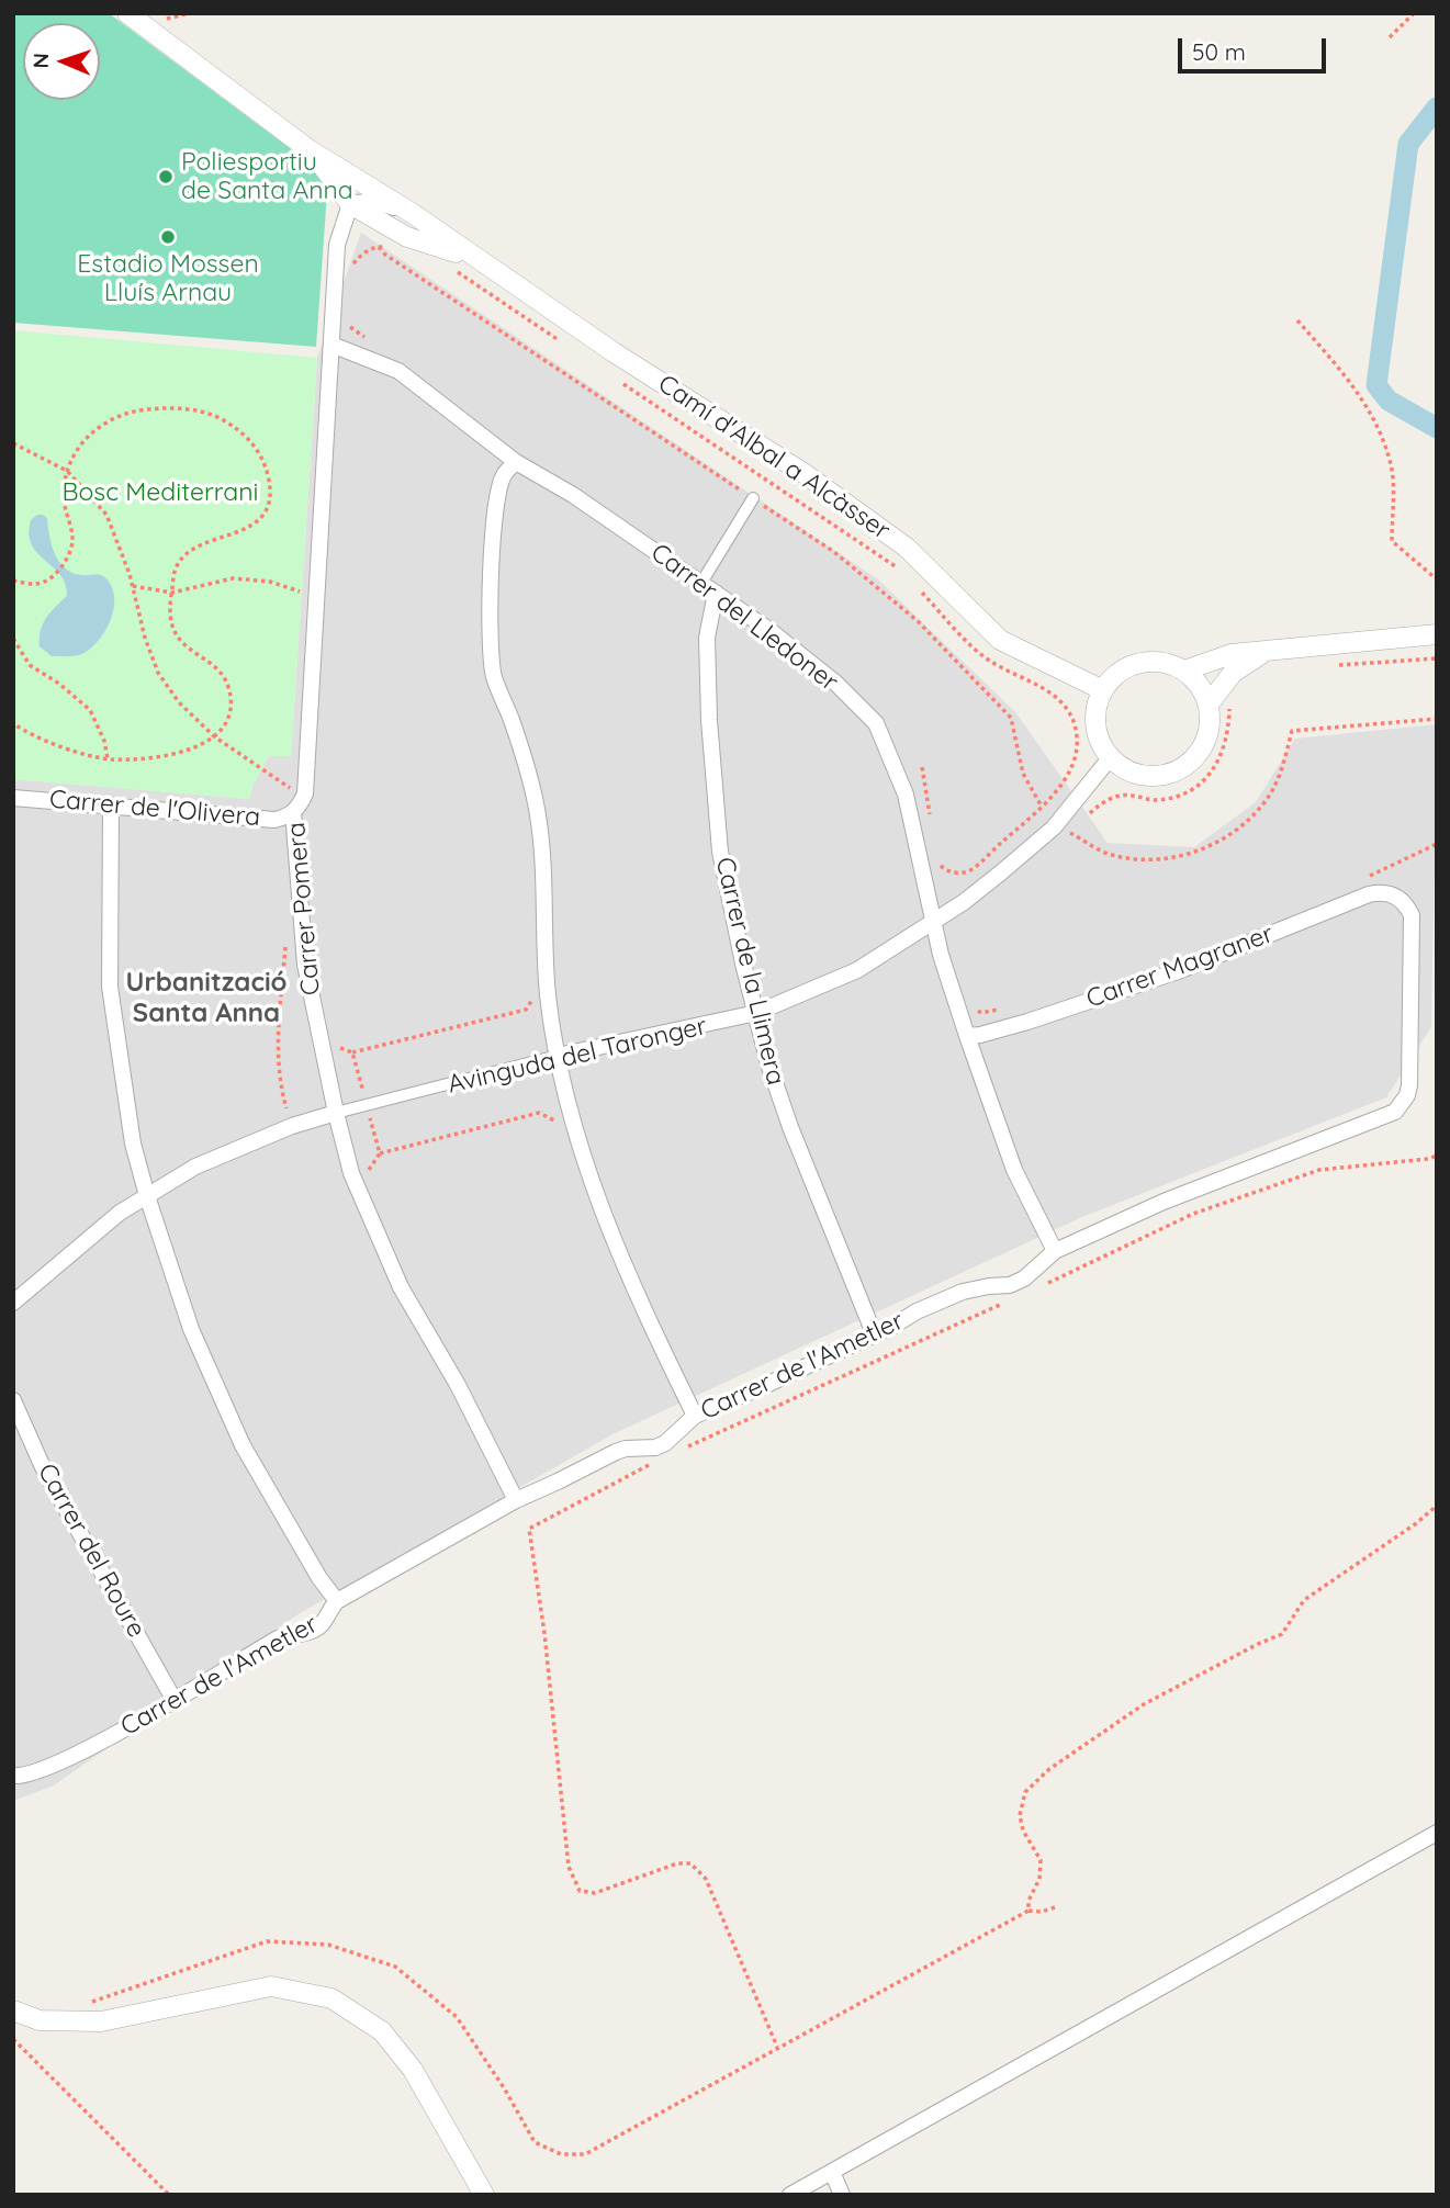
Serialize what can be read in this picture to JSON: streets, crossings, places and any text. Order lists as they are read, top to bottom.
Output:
{
  "streets": {
    "street": [
      "Camí d'Albal a Alcàsser",
      "Carrer del Lledoner",
      "Carrer de l'Olivera",
      "Carrer Pomera",
      "Carrer Magraner",
      "Carrer de la Llimera",
      "Avinguda del Taronger",
      "Carrer de l'Ametler",
      "Carrer del Roure"
    ]
  },
  "crossings": [
    ["Camí d'Albal a Alcàsser", "Carrer Pomera"],
    ["Camí d'Albal a Alcàsser", "Avinguda del Taronger"],
    ["Carrer del Lledoner", "Carrer Pomera"],
    ["Carrer del Lledoner", "Carrer Magraner"],
    ["Carrer del Lledoner", "Carrer de la Llimera"],
    ["Carrer del Lledoner", "Avinguda del Taronger"],
    ["Carrer del Lledoner", "Carrer de l'Ametler"],
    ["Carrer de l'Olivera", "Carrer Pomera"],
    ["Carrer Pomera", "Avinguda del Taronger"],
    ["Carrer Pomera", "Carrer de l'Ametler"],
    ["Carrer Magraner", "Carrer de l'Ametler"],
    ["Carrer de la Llimera", "Avinguda del Taronger"],
    ["Carrer de la Llimera", "Carrer de l'Ametler"],
    ["Carrer de l'Ametler", "Carrer del Roure"]
  ],
  "districts": ["Urbanització Santa Anna"],
  "parks": ["Bosc Mediterrani"],
  "places": ["Poliesportiu de Santa Anna", "Estadio Mossen Lluís Arnau"],
  "scale_bar": "50 m",
  "north": "left"
}
